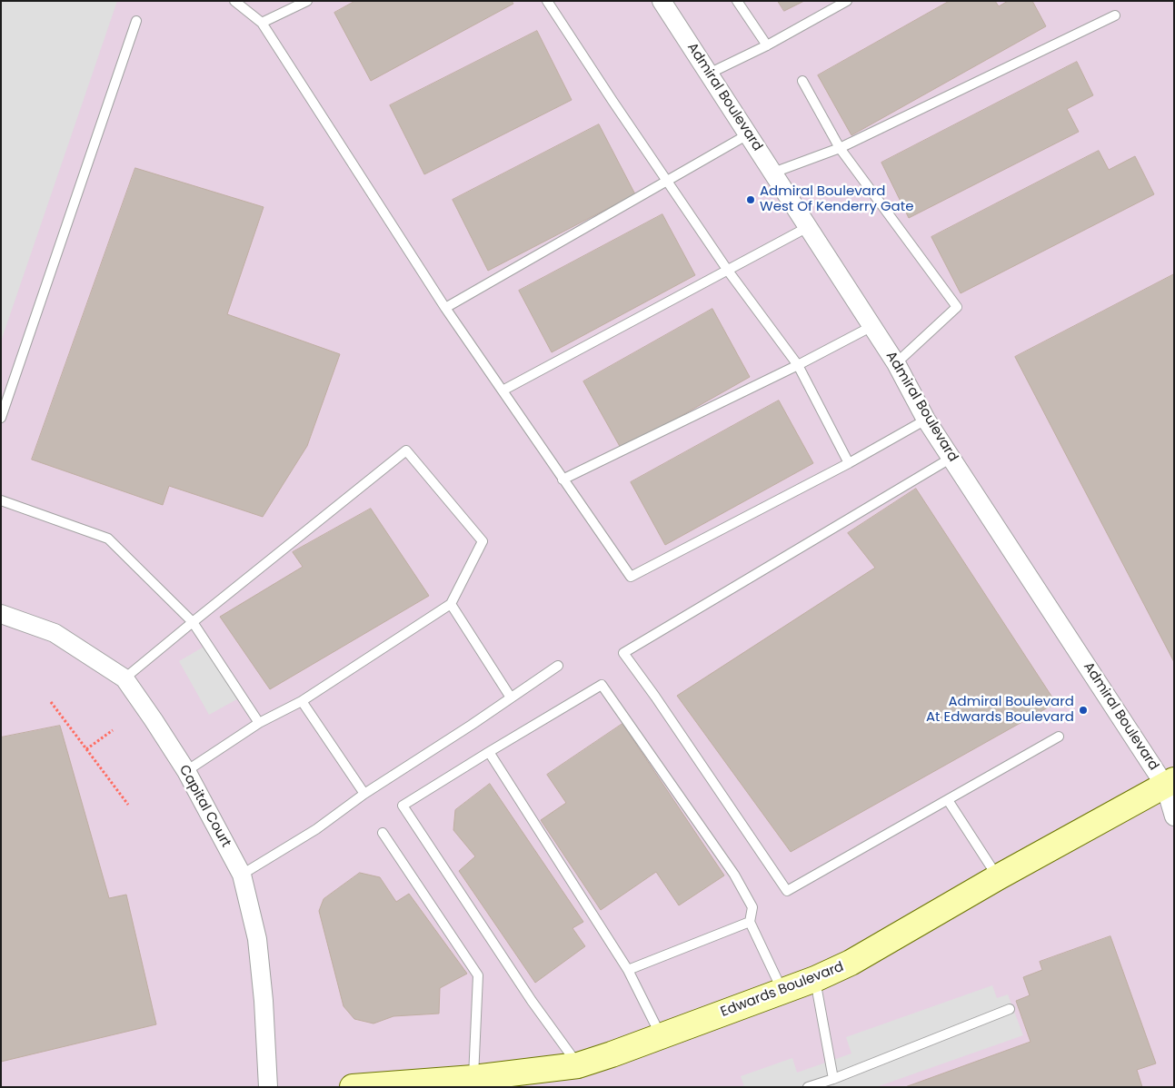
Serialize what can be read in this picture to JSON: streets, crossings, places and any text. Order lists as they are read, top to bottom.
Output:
{
  "streets": {
    "street": ["Admiral Boulevard", "Capital Court", "Edwards Boulevard"]
  },
  "crossings": [
    ["Admiral Boulevard", "Edwards Boulevard"]
  ],
  "places": ["Admiral Boulevard West Of Kenderry Gate", "Admiral Boulevard At Edwards Boulevard"]
}
